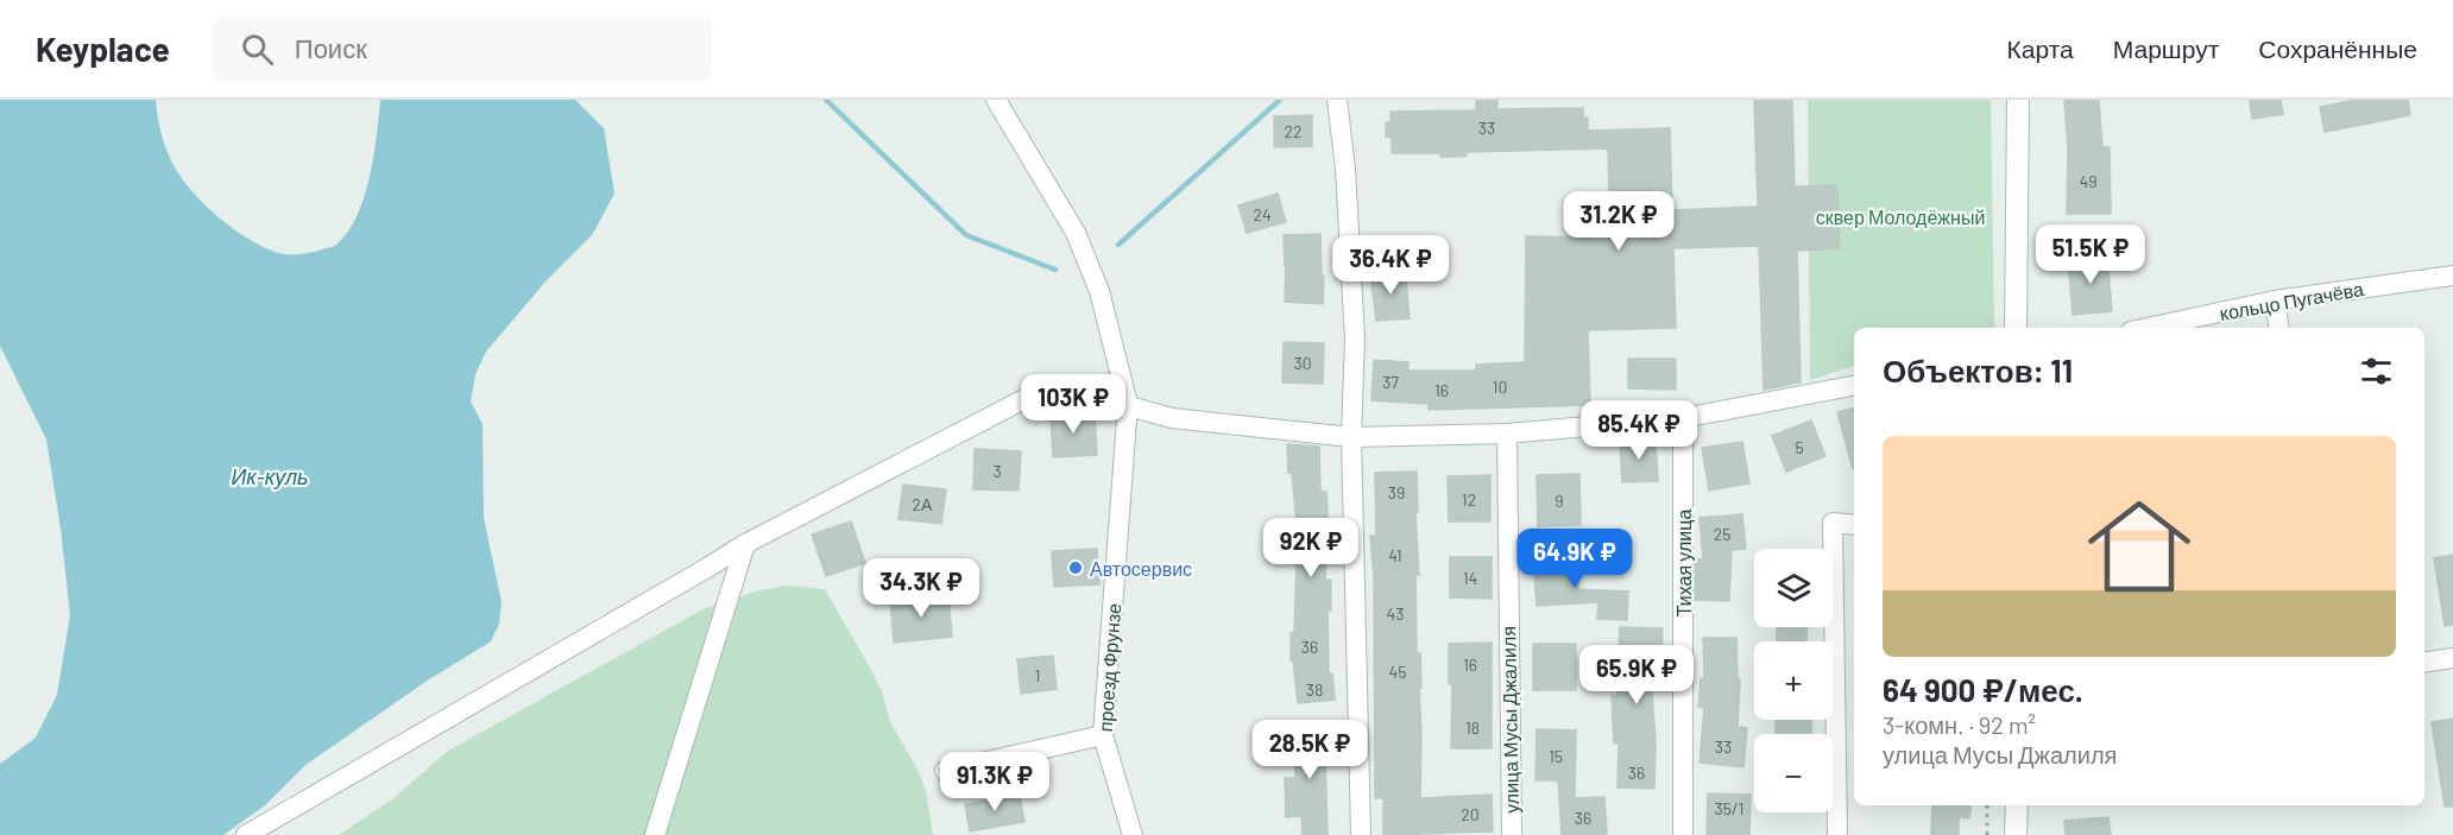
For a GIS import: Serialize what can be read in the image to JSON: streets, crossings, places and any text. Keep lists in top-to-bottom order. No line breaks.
{"streets":{"street":["кольцо Пугачёва","Тихая улица","проезд Фрунзе","улица Мусы Джалиля"]},"water":["Ик-куль"],"parks":["сквер Молодёжный"],"places":["Автосервис"],"house_numbers":["33","22","49","24","30","37","10","16","5","3","39","12","9","2А","25","41","14","43","36","16","45","1","38","18","33","15","36","35/1","20","36"],"page":{"header":"Keyplace","search":"Поиск","nav":["Карта","Маршрут","Сохранённые"],"price":["31.2K ₽","51.5K ₽","36.4K ₽","103K ₽","85.4K ₽","92K ₽","64.9K ₽","34.3K ₽","65.9K ₽","28.5K ₽","91.3K ₽"],"heading":"Объектов: 11","list":[{"name":"64 900 ₽/мес.","note":"3-комн. · 92 m² · улица Мусы Джалиля"}],"map_buttons":["+","−"]}}
